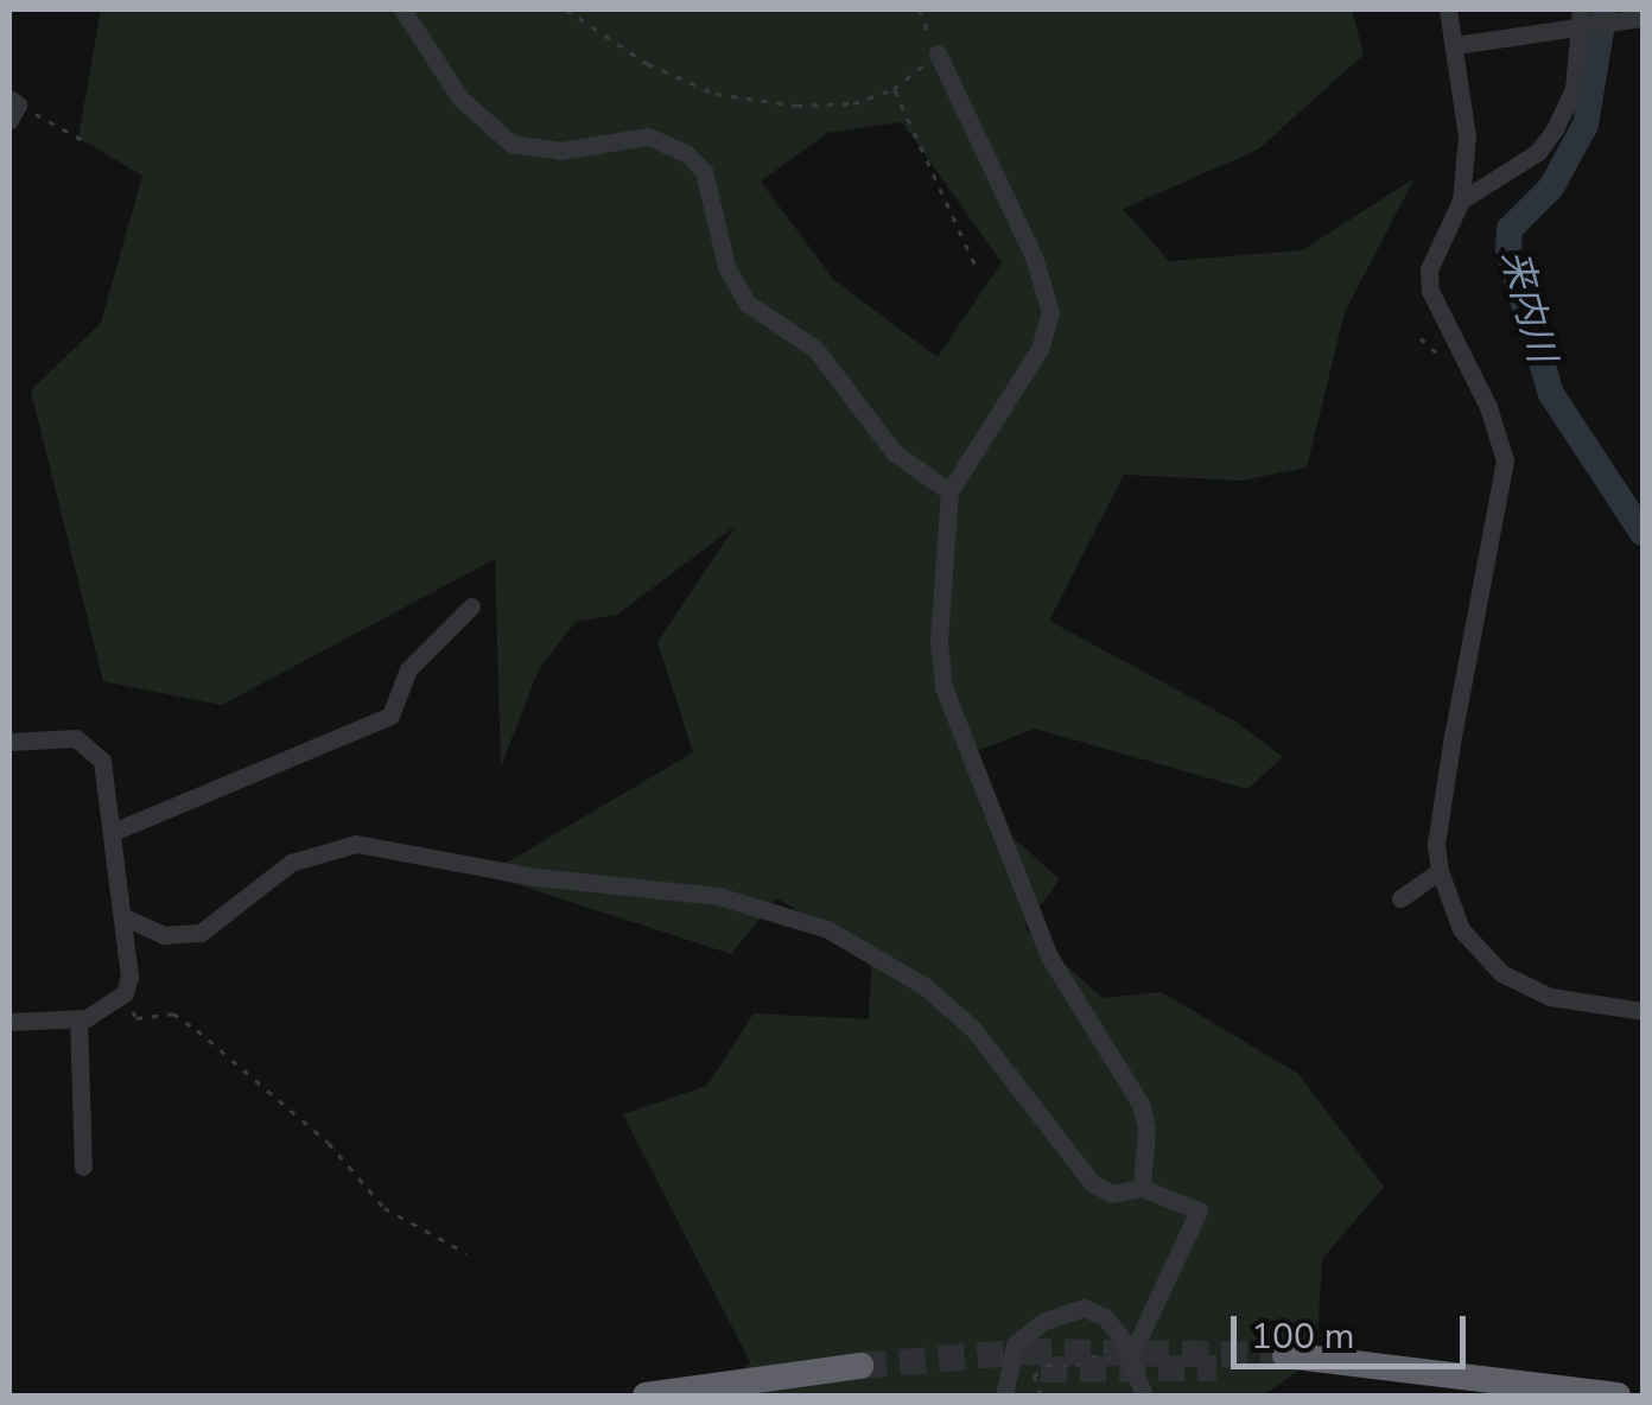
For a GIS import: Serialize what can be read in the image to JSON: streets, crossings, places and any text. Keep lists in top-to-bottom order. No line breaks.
{"water":["来内川"],"scale_bar":"100 m"}
